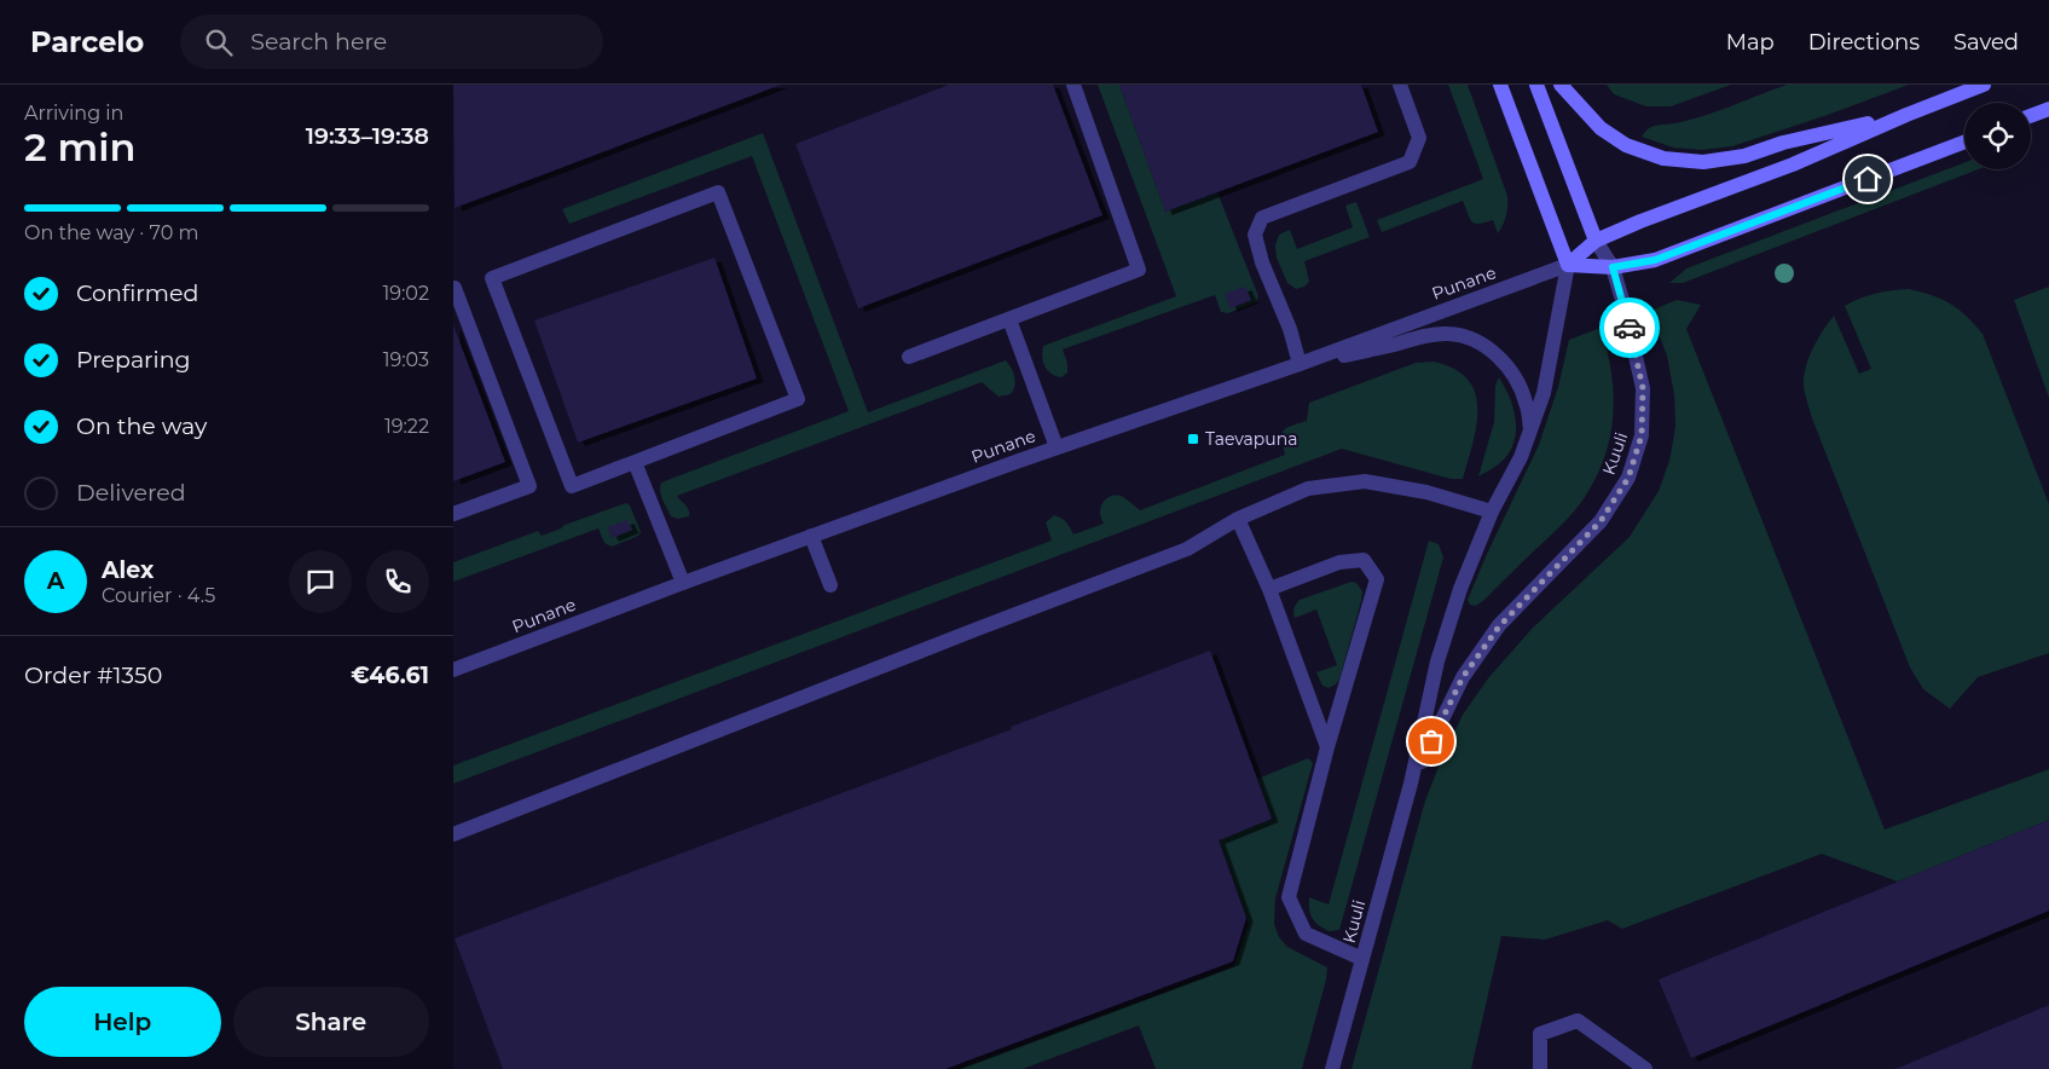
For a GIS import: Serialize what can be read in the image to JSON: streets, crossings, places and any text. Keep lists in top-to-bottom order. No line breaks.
{"streets":{"main road":["Punane","Kuuli"]},"crossings":[["Punane","Kuuli"]],"places":{"transit":["Taevapuna"]},"page":{"header":"Parcelo","search":"Search here","nav":["Map","Directions","Saved"],"heading":["2 min","Arriving in","19:33–19:38"],"panel":["Alex","Courier · 4.5","Order #1350","€46.61"],"bar":"On the way · 70 m","list":[["Confirmed","19:02"],["Preparing","19:03"],["On the way","19:22"],"Delivered"],"round":"A","buttons":["Help","Share"]}}
